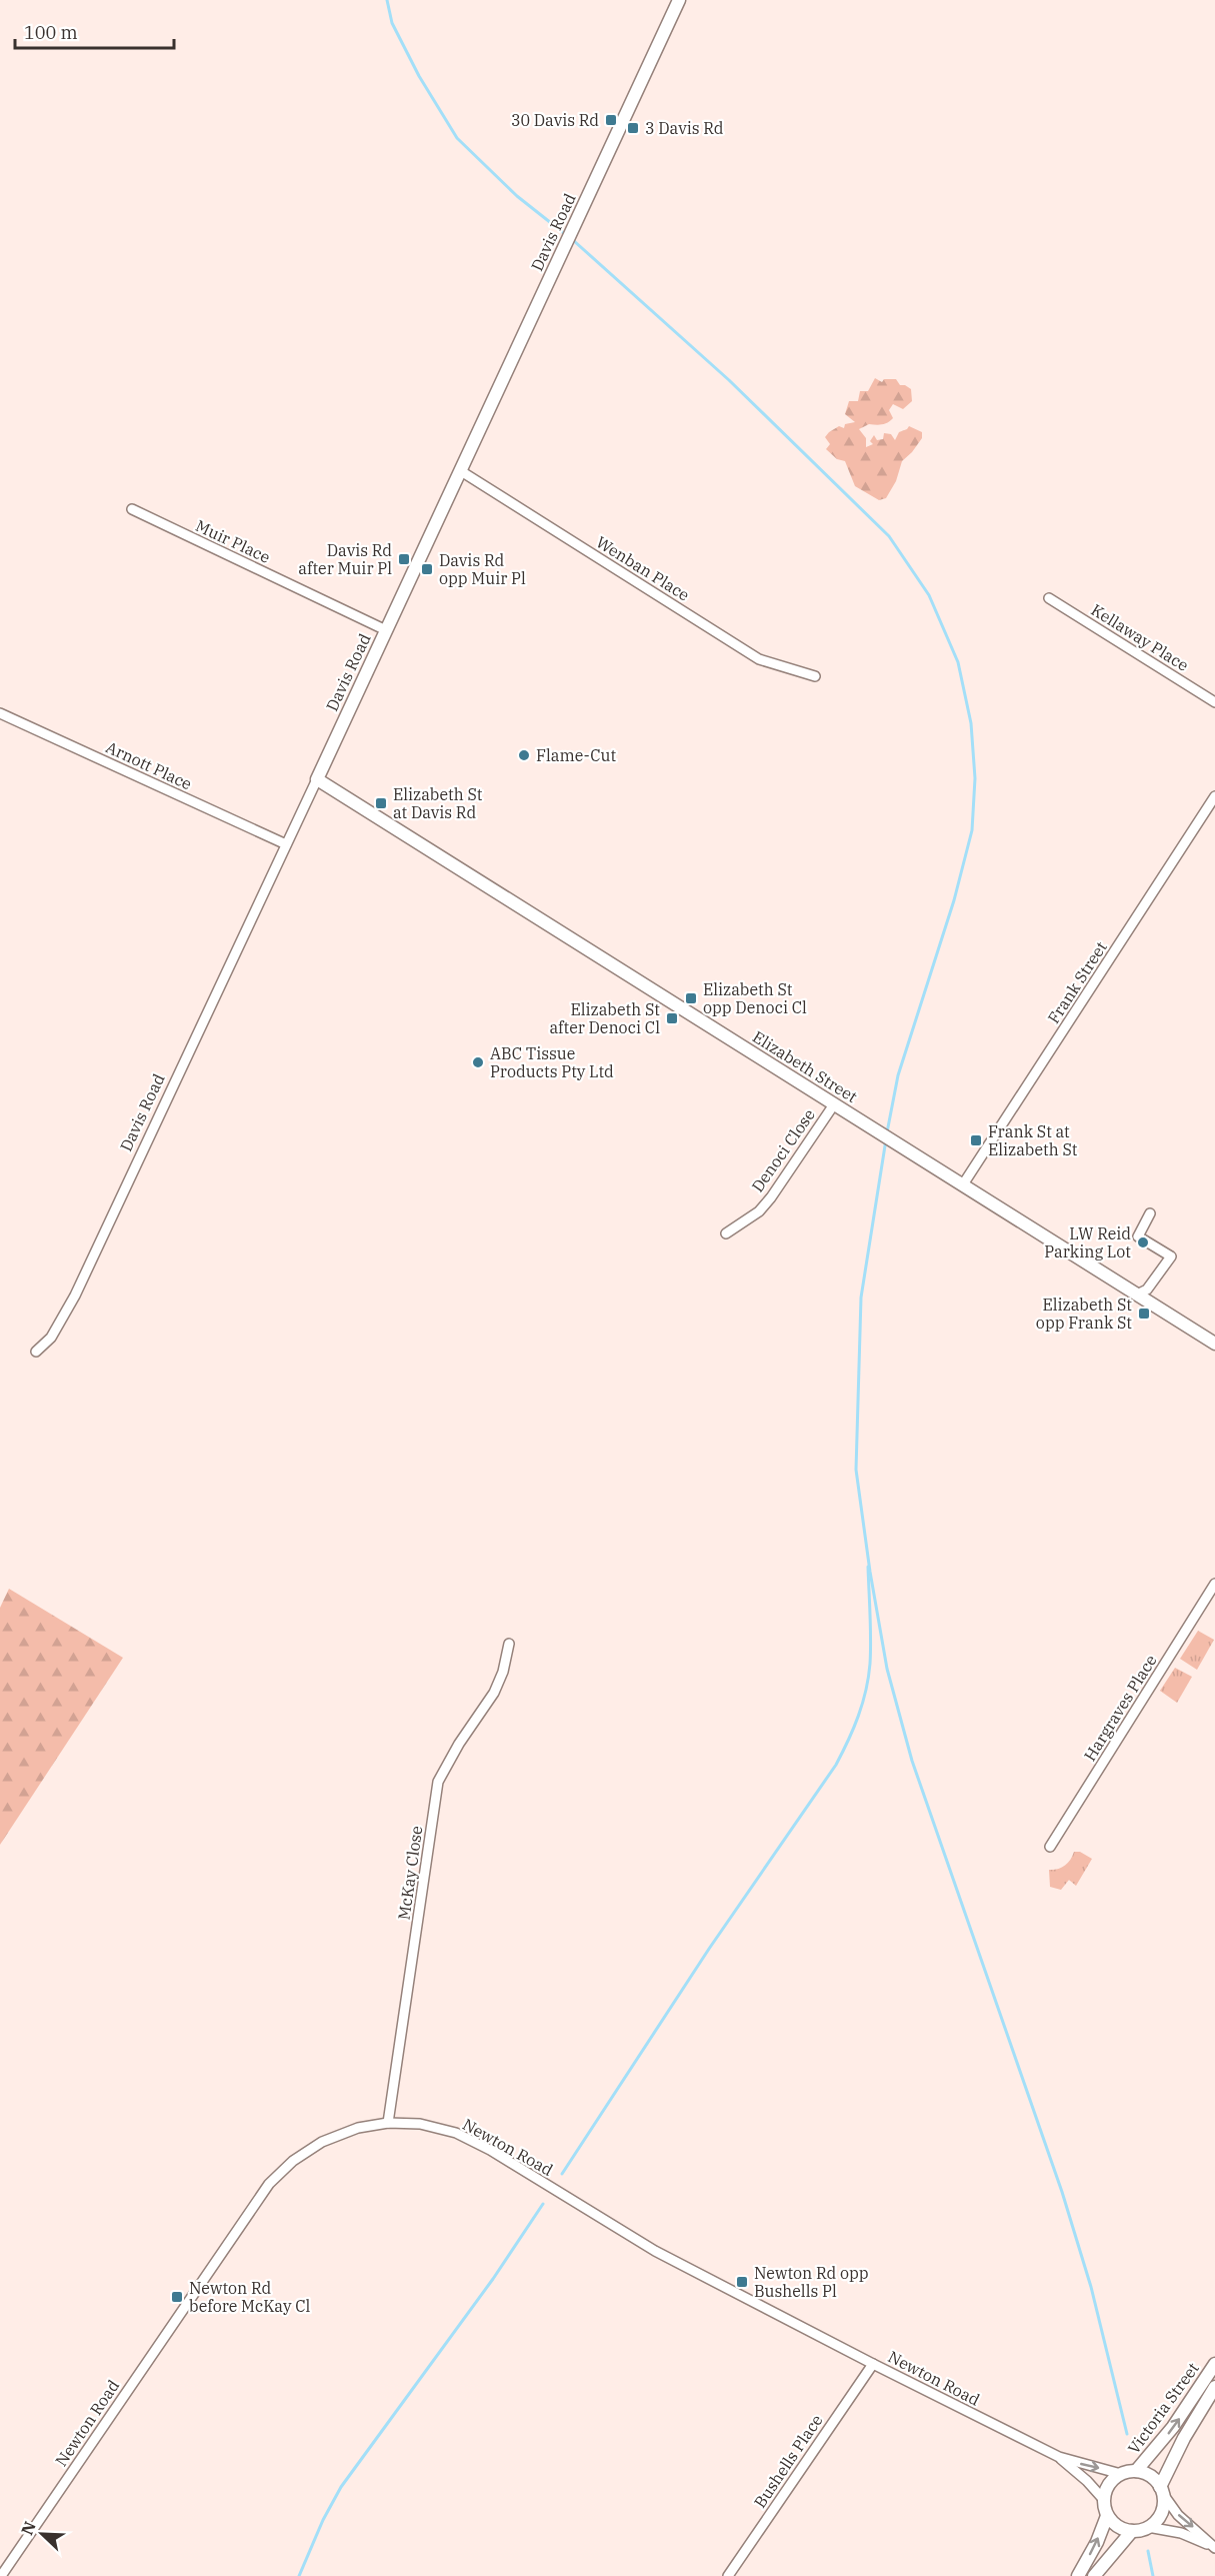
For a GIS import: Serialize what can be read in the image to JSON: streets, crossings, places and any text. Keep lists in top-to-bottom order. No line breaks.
{"streets":{"street":["Davis Road","Muir Place","Wenban Place","Kellaway Place","Arnott Place","Frank Street","Elizabeth Street","Denoci Close","Hargraves Place","McKay Close","Newton Road","Victoria Street","Bushells Place"]},"crossings":[["Davis Road","Muir Place"],["Davis Road","Wenban Place"],["Davis Road","Arnott Place"],["Davis Road","Elizabeth Street"],["Frank Street","Elizabeth Street"],["Elizabeth Street","Denoci Close"],["McKay Close","Newton Road"],["Newton Road","Victoria Street"],["Newton Road","Bushells Place"]],"places":{"transit":["30 Davis Rd","3 Davis Rd","Davis Rd after Muir Pl","Davis Rd opp Muir Pl","Elizabeth St at Davis Rd","Elizabeth St opp Denoci Cl","Elizabeth St after Denoci Cl","Frank St at Elizabeth St","Elizabeth St opp Frank St","Newton Rd opp Bushells Pl","Newton Rd before McKay Cl"],"other":["Flame-Cut","ABC Tissue Products Pty Ltd","LW Reid Parking Lot"]},"scale_bar":"100 m","north":"top left"}
